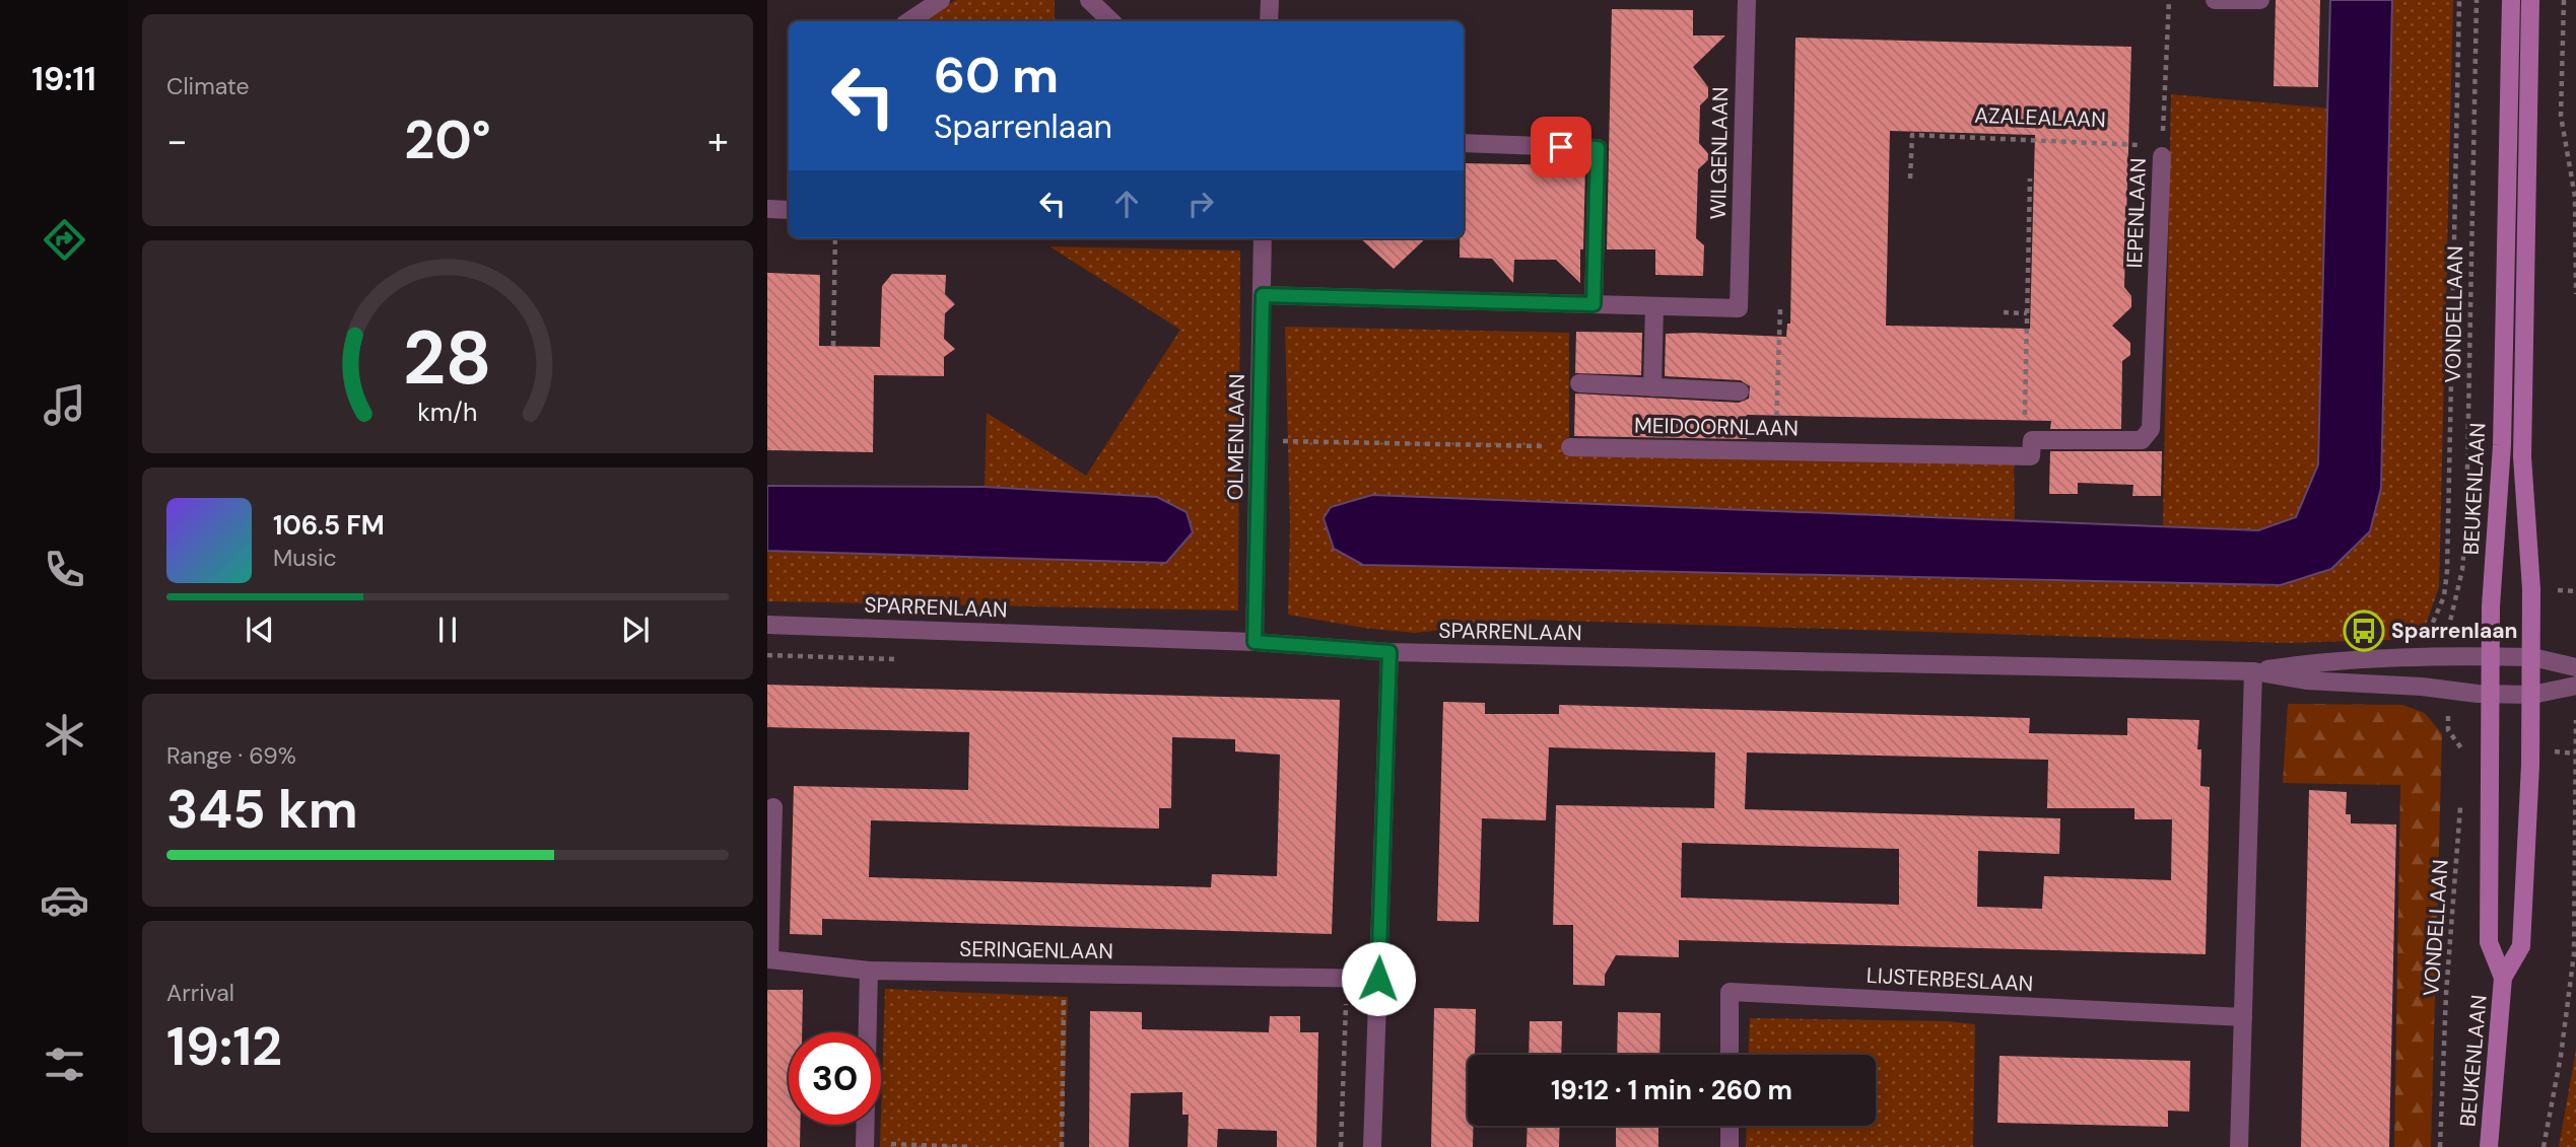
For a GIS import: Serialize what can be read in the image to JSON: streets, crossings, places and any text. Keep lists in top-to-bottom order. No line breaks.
{"streets":{"street":["WILGENLAAN","IEPENLAAN","MEIDOORNLAAN","OLMENLAAN","BEUKENLAAN","SPARRENLAAN","SERINGENLAAN","LIJSTERBESLAAN"],"path":["AZALEALAAN","VONDELLAAN"]},"crossings":[["AZALEALAAN","IEPENLAAN"],["IEPENLAAN","MEIDOORNLAAN"],["OLMENLAAN","SPARRENLAAN"],["BEUKENLAAN","SPARRENLAAN"]],"places":{"bus stop":["Sparrenlaan"]},"page":{"tabs":"19:11","tile":["Climate",["Range · 69%","345 km"],["Arrival","19:12"]],"turn":["60 m","Sparrenlaan"],"heat":["−","20°","+"],"song":["106.5 FM","Music"],"limit":"30","trip":"19:12 · 1 min · 260 m","gauge":["28","km/h"]}}
